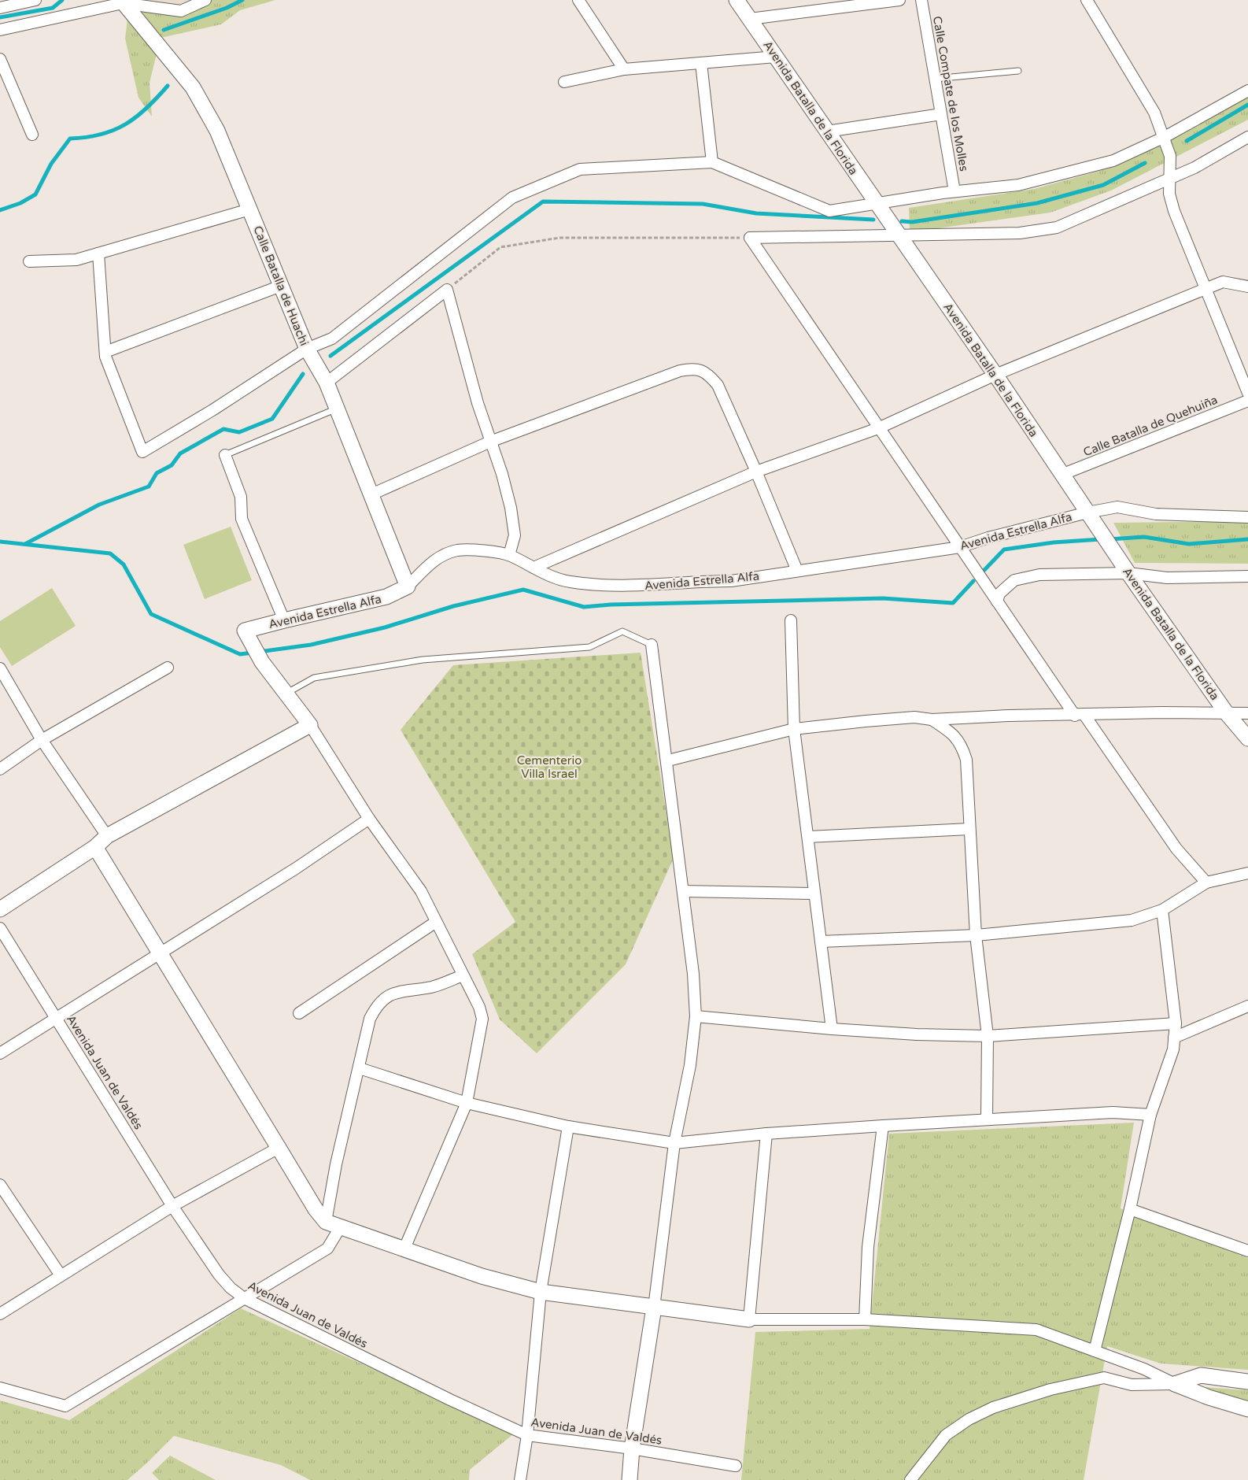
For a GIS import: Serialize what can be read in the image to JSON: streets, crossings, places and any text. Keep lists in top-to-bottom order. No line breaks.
{"streets":{"street":["Calle Compate de los Molles","Avenida Batalla de la Florida","Calle Batalla de Huachi","Calle Batalla de Quehuiña","Avenida Estrella Alfa","Avenida Juan de Valdés"]},"crossings":[["Avenida Batalla de la Florida","Calle Batalla de Quehuiña"],["Avenida Batalla de la Florida","Avenida Estrella Alfa"],["Calle Batalla de Huachi","Avenida Estrella Alfa"]],"parks":["Cementerio Villa Israel"]}
